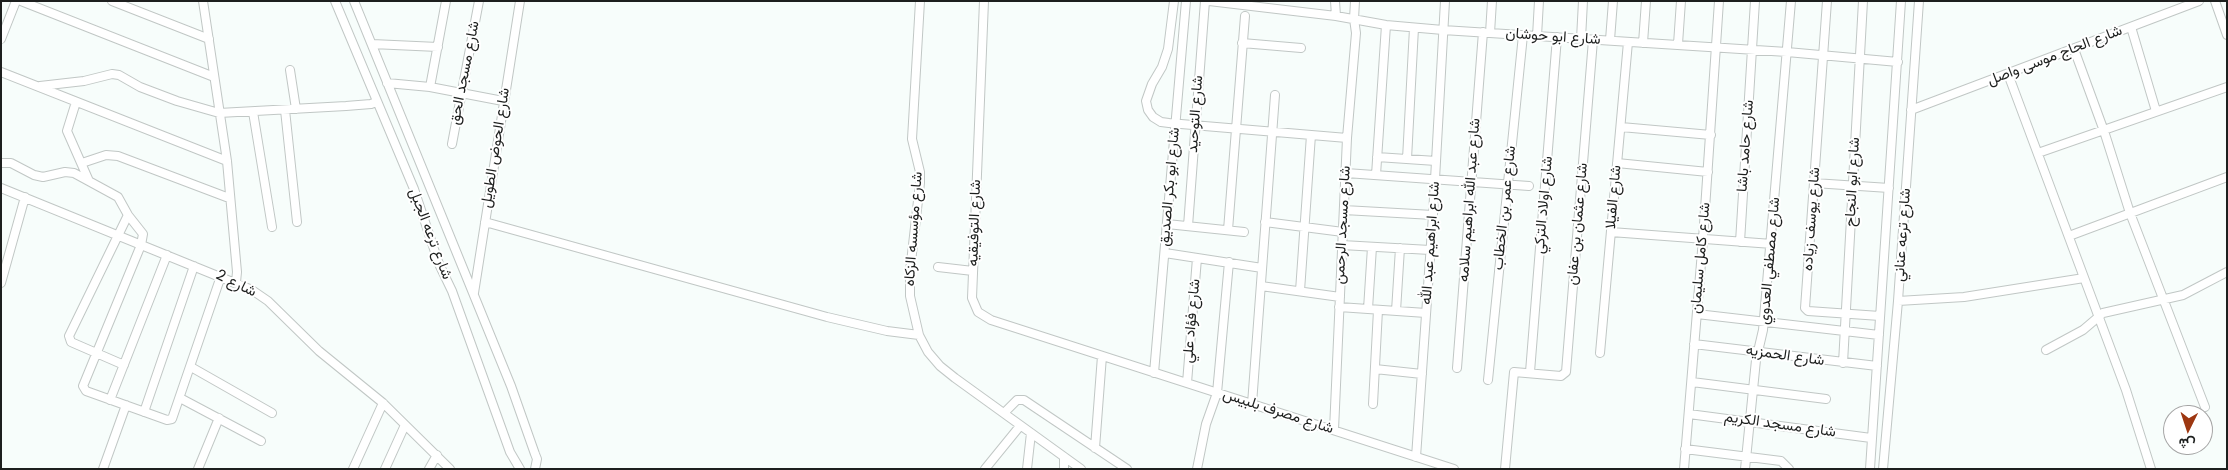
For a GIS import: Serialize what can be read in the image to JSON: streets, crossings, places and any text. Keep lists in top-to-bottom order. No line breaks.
{"streets":{"street":["شارع ابو حوشان","شارع الحاج موسى واصل","شارع مسجد الحق","شارع التوحيد","شارع حامد باشا","شارع الحوض الطويل","شارع ابو النجاح","شارع ابو بكر الصديق","شارع الفيلا","شارع عبد الله ابراهيم سلامه","شارع اولاد التركي","شارع عمر بن الخطاب","شارع يوسف زياده","شارع التوفيقيه","شارع عثمان بن عفان","شارع مسجد الرحمن","شارع مؤسسه الزكاه","شارع ترعه الجبل","شارع ترعه عناني","شارع ابراهيم عبد الله","شارع كامل سليمان","شارع مصطفي العدوي","شارع 2","شارع فؤاد علي","شارع الحمزيه","شارع مصرف بلبيس","شارع مسجد الكريم"]},"crossings":[["شارع ابو حوشان","شارع حامد باشا"],["شارع ابو حوشان","شارع ابو النجاح"],["شارع ابو حوشان","شارع الفيلا"],["شارع ابو حوشان","شارع عبد الله ابراهيم سلامه"],["شارع ابو حوشان","شارع اولاد التركي"],["شارع ابو حوشان","شارع عمر بن الخطاب"],["شارع ابو حوشان","شارع يوسف زياده"],["شارع ابو حوشان","شارع عثمان بن عفان"],["شارع ابو حوشان","شارع مسجد الرحمن"],["شارع ابو حوشان","شارع ترعه عناني"],["شارع ابو حوشان","شارع ابراهيم عبد الله"],["شارع ابو حوشان","شارع كامل سليمان"],["شارع ابو حوشان","شارع مصطفي العدوي"],["شارع الحاج موسى واصل","شارع ترعه عناني"],["شارع الحوض الطويل","شارع ترعه الجبل"],["شارع ابو النجاح","شارع يوسف زياده"],["شارع ابو النجاح","شارع الحمزيه"],["شارع ابو بكر الصديق","شارع مصرف بلبيس"],["شارع اولاد التركي","شارع عثمان بن عفان"],["شارع يوسف زياده","شارع ترعه عناني"],["شارع التوفيقيه","شارع مصرف بلبيس"],["شارع مسجد الرحمن","شارع مصرف بلبيس"],["شارع ترعه عناني","شارع الحمزيه"],["شارع ترعه عناني","شارع مسجد الكريم"],["شارع ابراهيم عبد الله","شارع مصرف بلبيس"],["شارع كامل سليمان","شارع الحمزيه"],["شارع كامل سليمان","شارع مسجد الكريم"],["شارع مصطفي العدوي","شارع الحمزيه"],["شارع مصطفي العدوي","شارع مسجد الكريم"],["شارع فؤاد علي","شارع مصرف بلبيس"]],"north":"bottom"}
